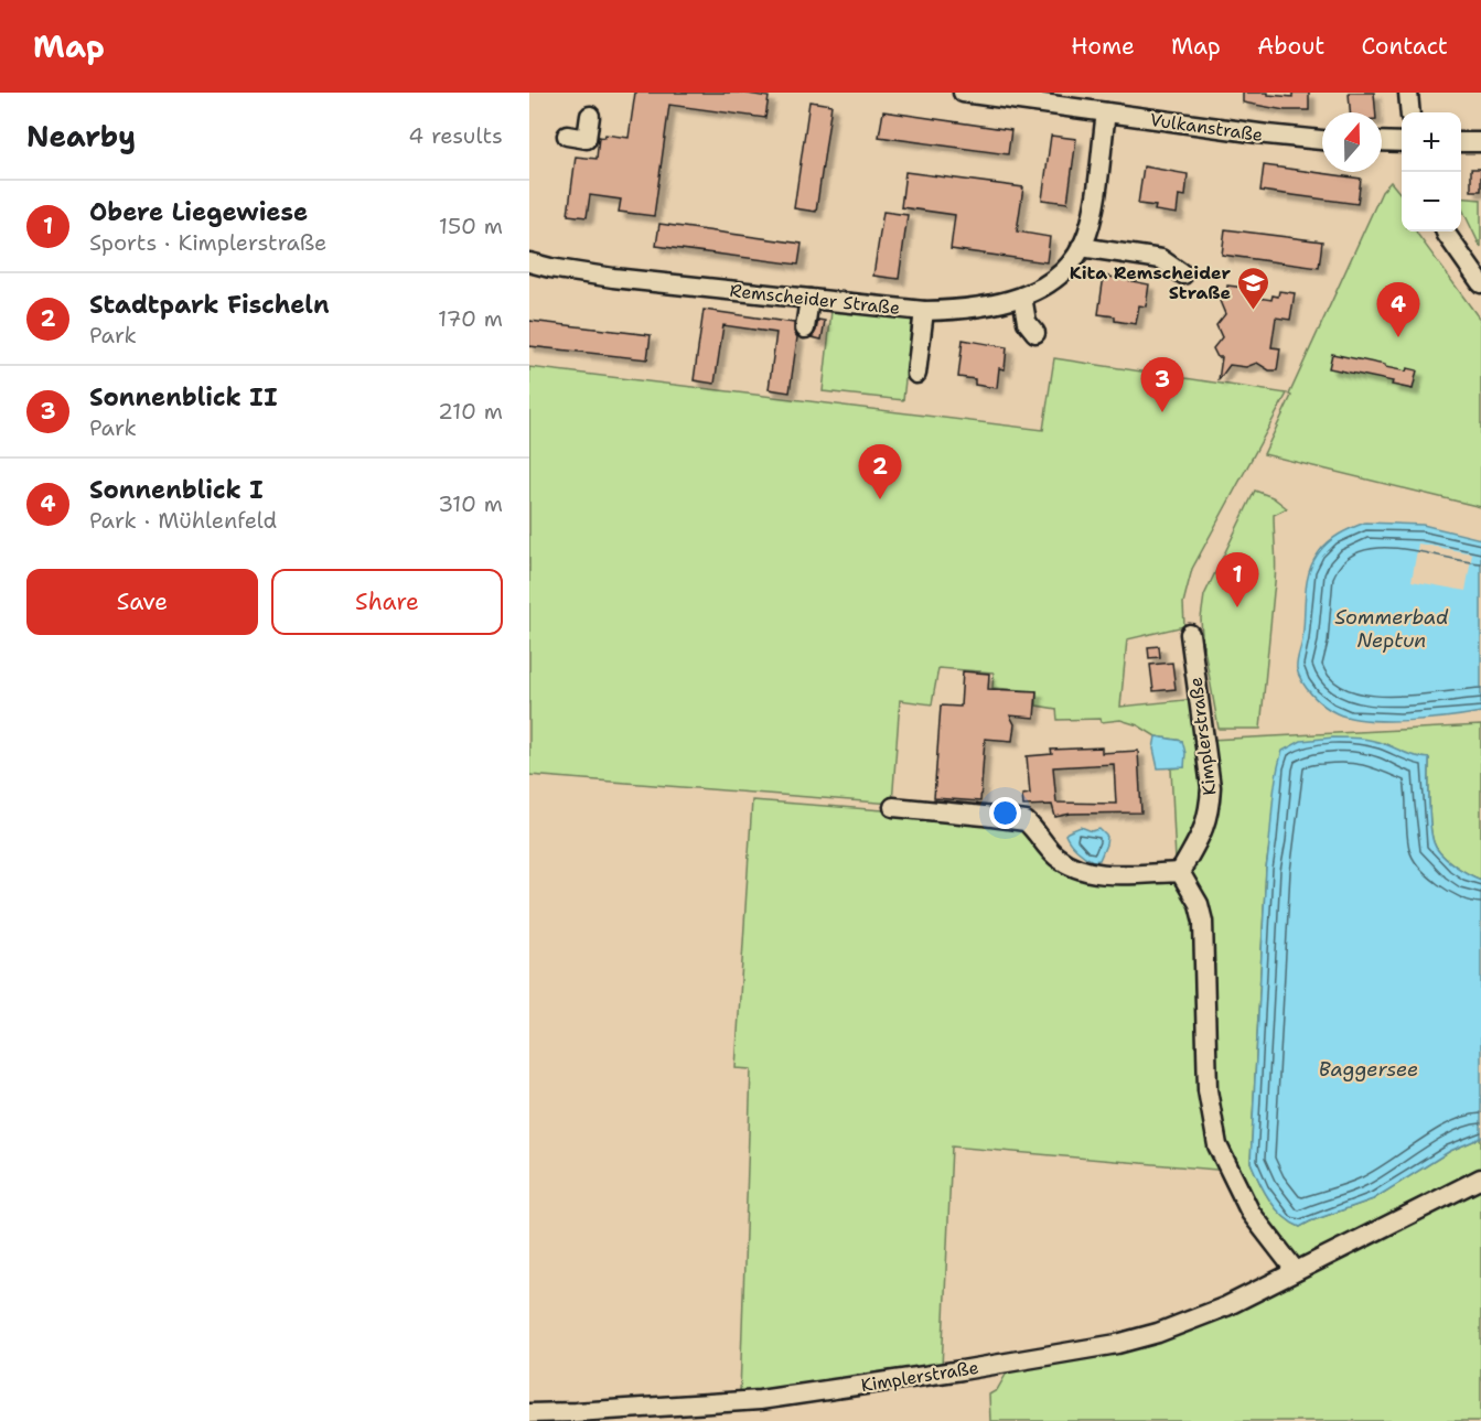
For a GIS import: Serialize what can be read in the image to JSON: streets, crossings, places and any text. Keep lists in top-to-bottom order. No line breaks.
{"streets":{"street":["Vulkanstraße","Remscheider Straße","Kimplerstraße"]},"crossings":[["Vulkanstraße","Remscheider Straße"]],"water":["Sommerbad Neptun","Baggersee"],"places":{"school or university":["Kita Remscheider Straße"]},"north":"top","page":{"header":"Map","nav":["Home","Map","About","Contact"],"heading":["Nearby","4 results"],"map_buttons":["+","−"],"list":[{"mark":"1","name":"Obere Liegewiese","note":"Sports · Kimplerstraße","value":"150 m"},{"mark":"2","name":"Stadtpark Fischeln","note":"Park","value":"170 m"},{"mark":"3","name":"Sonnenblick II","note":"Park","value":"210 m"},{"mark":"4","name":"Sonnenblick I","note":"Park · Mühlenfeld","value":"310 m"}],"pins":["4","3","2","1"],"buttons":["Save","Share"]}}
